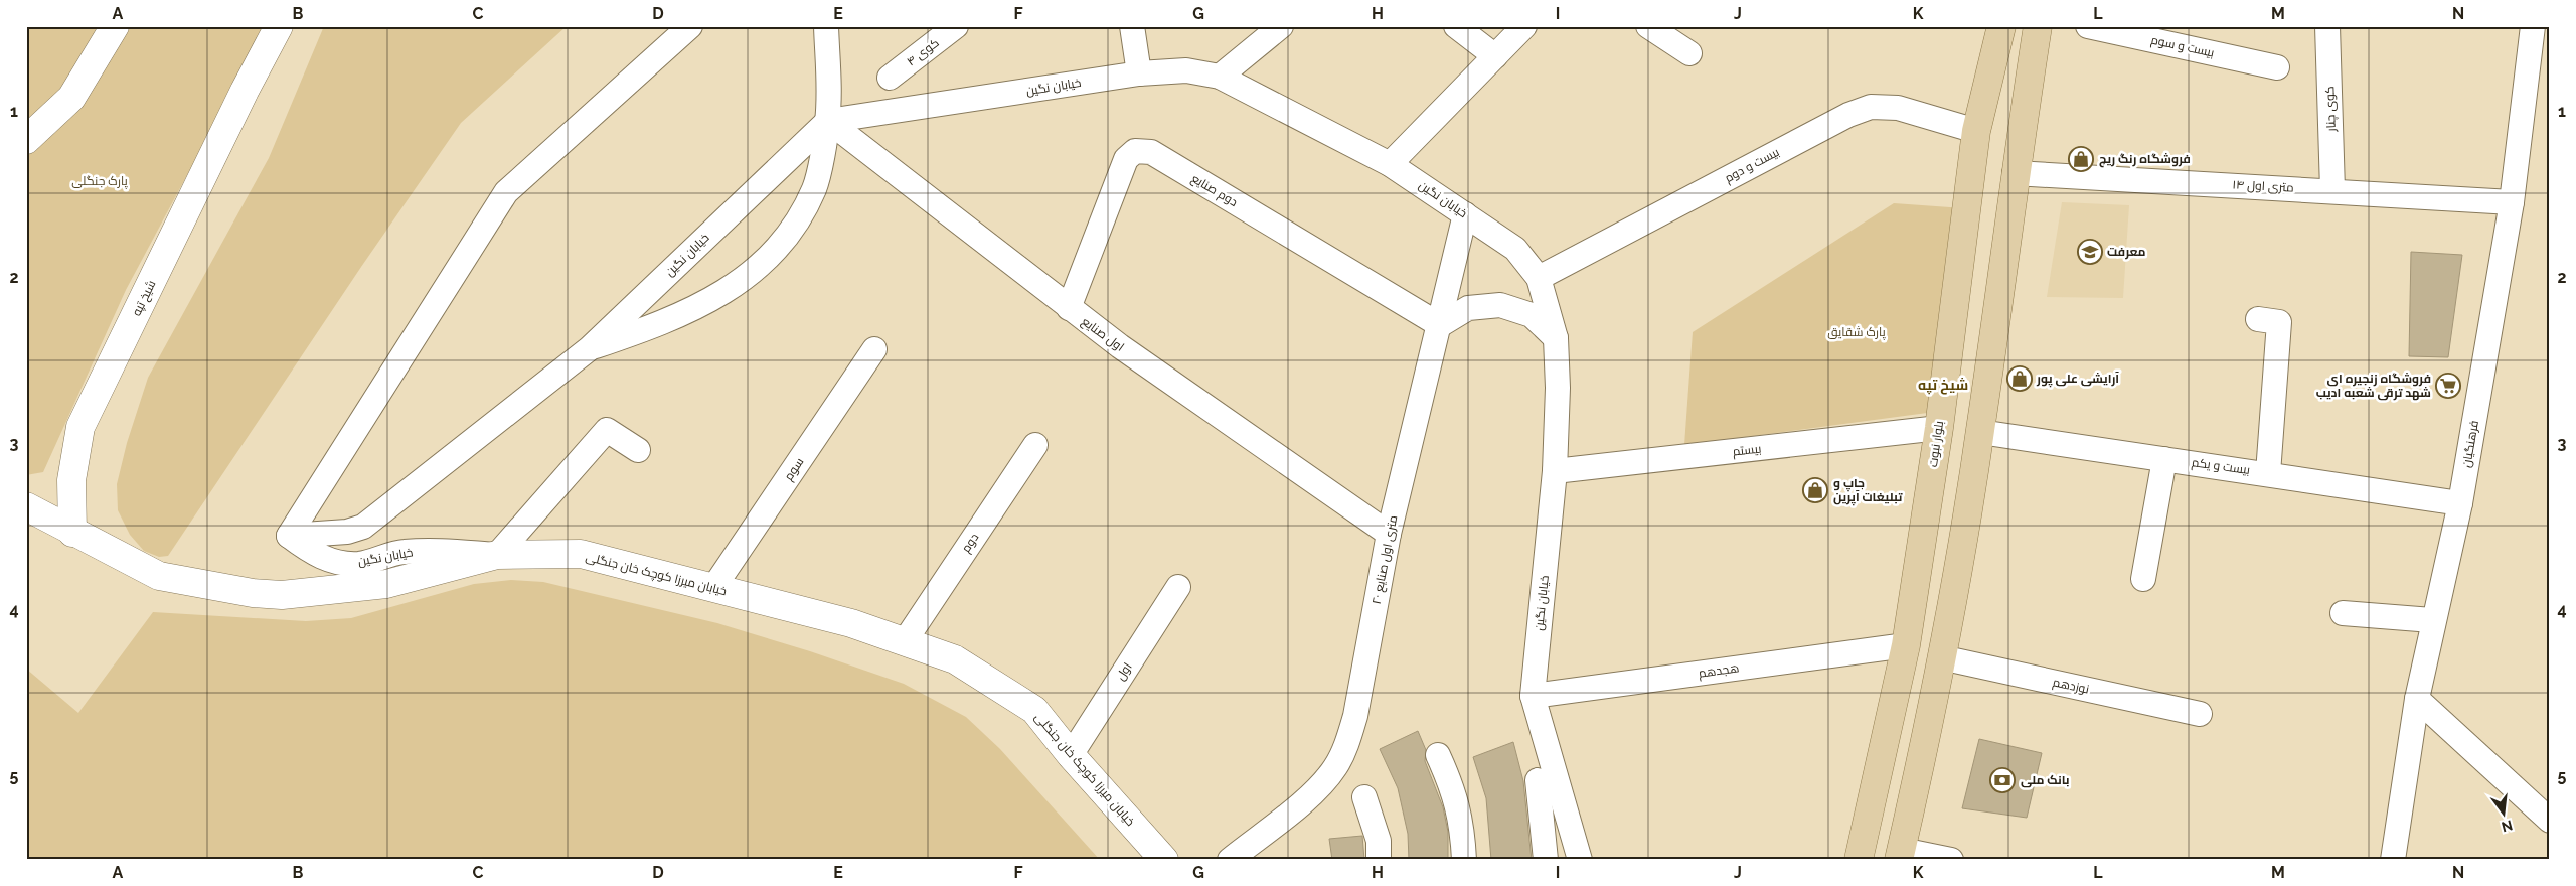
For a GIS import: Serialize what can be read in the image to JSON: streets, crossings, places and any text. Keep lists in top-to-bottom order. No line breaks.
{"streets":{"main road":["بلوار نبوت"],"street":["بیست و سوم","کوی ۴","خیابان نگین","کوی چنار","بیست و دوم","۱۴ متری اول","دوم صنایع","شیخ تپه","اول صنایع","فرهنگیان","بیستم","بیست و یکم","سوم","دوم","۲۰ متری اول صنایع","خیابان میرزا کوچک خان جنگلی","هجدهم","اول","نوزدهم"]},"crossings":[["خیابان نگین","بیست و دوم"],["خیابان نگین","اول صنایع"],["خیابان نگین","بیستم"],["خیابان نگین","۲۰ متری اول صنایع"],["خیابان نگین","خیابان میرزا کوچک خان جنگلی"],["خیابان نگین","هجدهم"],["کوی چنار","۱۴ متری اول"],["بیست و دوم","بلوار نبوت"],["۱۴ متری اول","فرهنگیان"],["دوم صنایع","اول صنایع"],["دوم صنایع","۲۰ متری اول صنایع"],["شیخ تپه","خیابان میرزا کوچک خان جنگلی"],["اول صنایع","۲۰ متری اول صنایع"],["بلوار نبوت","بیستم"],["بلوار نبوت","هجدهم"],["فرهنگیان","بیست و یکم"],["سوم","خیابان میرزا کوچک خان جنگلی"],["دوم","خیابان میرزا کوچک خان جنگلی"],["خیابان میرزا کوچک خان جنگلی","اول"]],"districts":["شیخ تپه"],"parks":["پارک جنگلی","پارک شقایق"],"places":{"shop":["فروشگاه رنگ ریچ","آرایشی علی پور","چاپ و تبلیغات آپرین"],"school or university":["معرفت"],"supermarket":["فروشگاه زنجیره ای شهد ترقی شعبه ادیب"],"bank":["بانک ملی"]},"north":"bottom","grid":{"columns":["A","B","C","D","E","F","G","H","I","J","K","L","M","N"],"rows":["1","2","3","4","5"]}}
